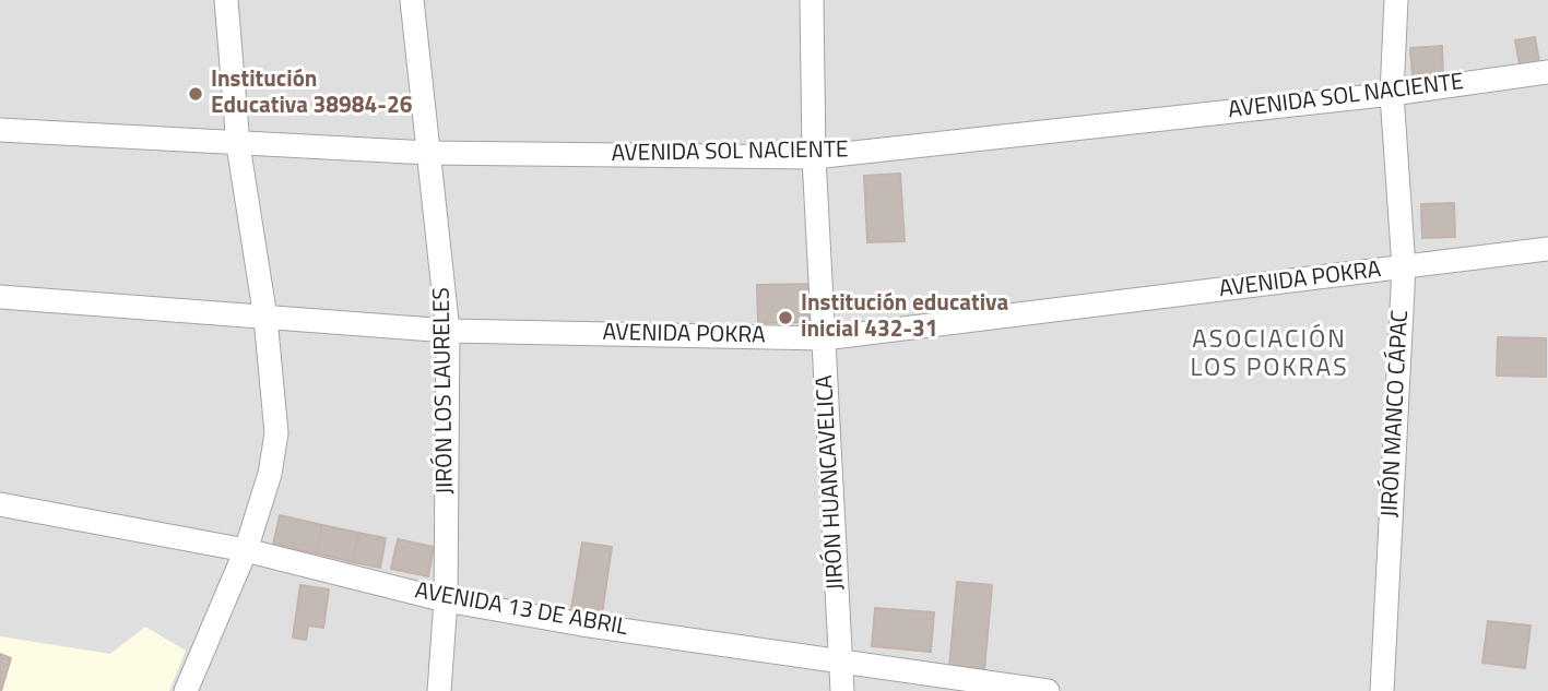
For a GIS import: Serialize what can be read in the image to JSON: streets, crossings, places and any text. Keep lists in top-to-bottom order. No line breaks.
{"streets":{"street":["AVENIDA SOL NACIENTE","AVENIDA POKRA","JIRÓN LOS LAURELES","JIRÓN MANCO CÁPAC","JIRÓN HUANCAVELICA","AVENIDA 13 DE ABRIL"]},"crossings":[["AVENIDA SOL NACIENTE","JIRÓN LOS LAURELES"],["AVENIDA SOL NACIENTE","JIRÓN MANCO CÁPAC"],["AVENIDA SOL NACIENTE","JIRÓN HUANCAVELICA"],["AVENIDA POKRA","JIRÓN LOS LAURELES"],["AVENIDA POKRA","JIRÓN MANCO CÁPAC"],["AVENIDA POKRA","JIRÓN HUANCAVELICA"],["JIRÓN LOS LAURELES","AVENIDA 13 DE ABRIL"],["JIRÓN HUANCAVELICA","AVENIDA 13 DE ABRIL"]],"districts":["ASOCIACIÓN LOS POKRAS"],"places":["Institución Educativa 38984-26","Institución educativa inicial 432-31"]}
